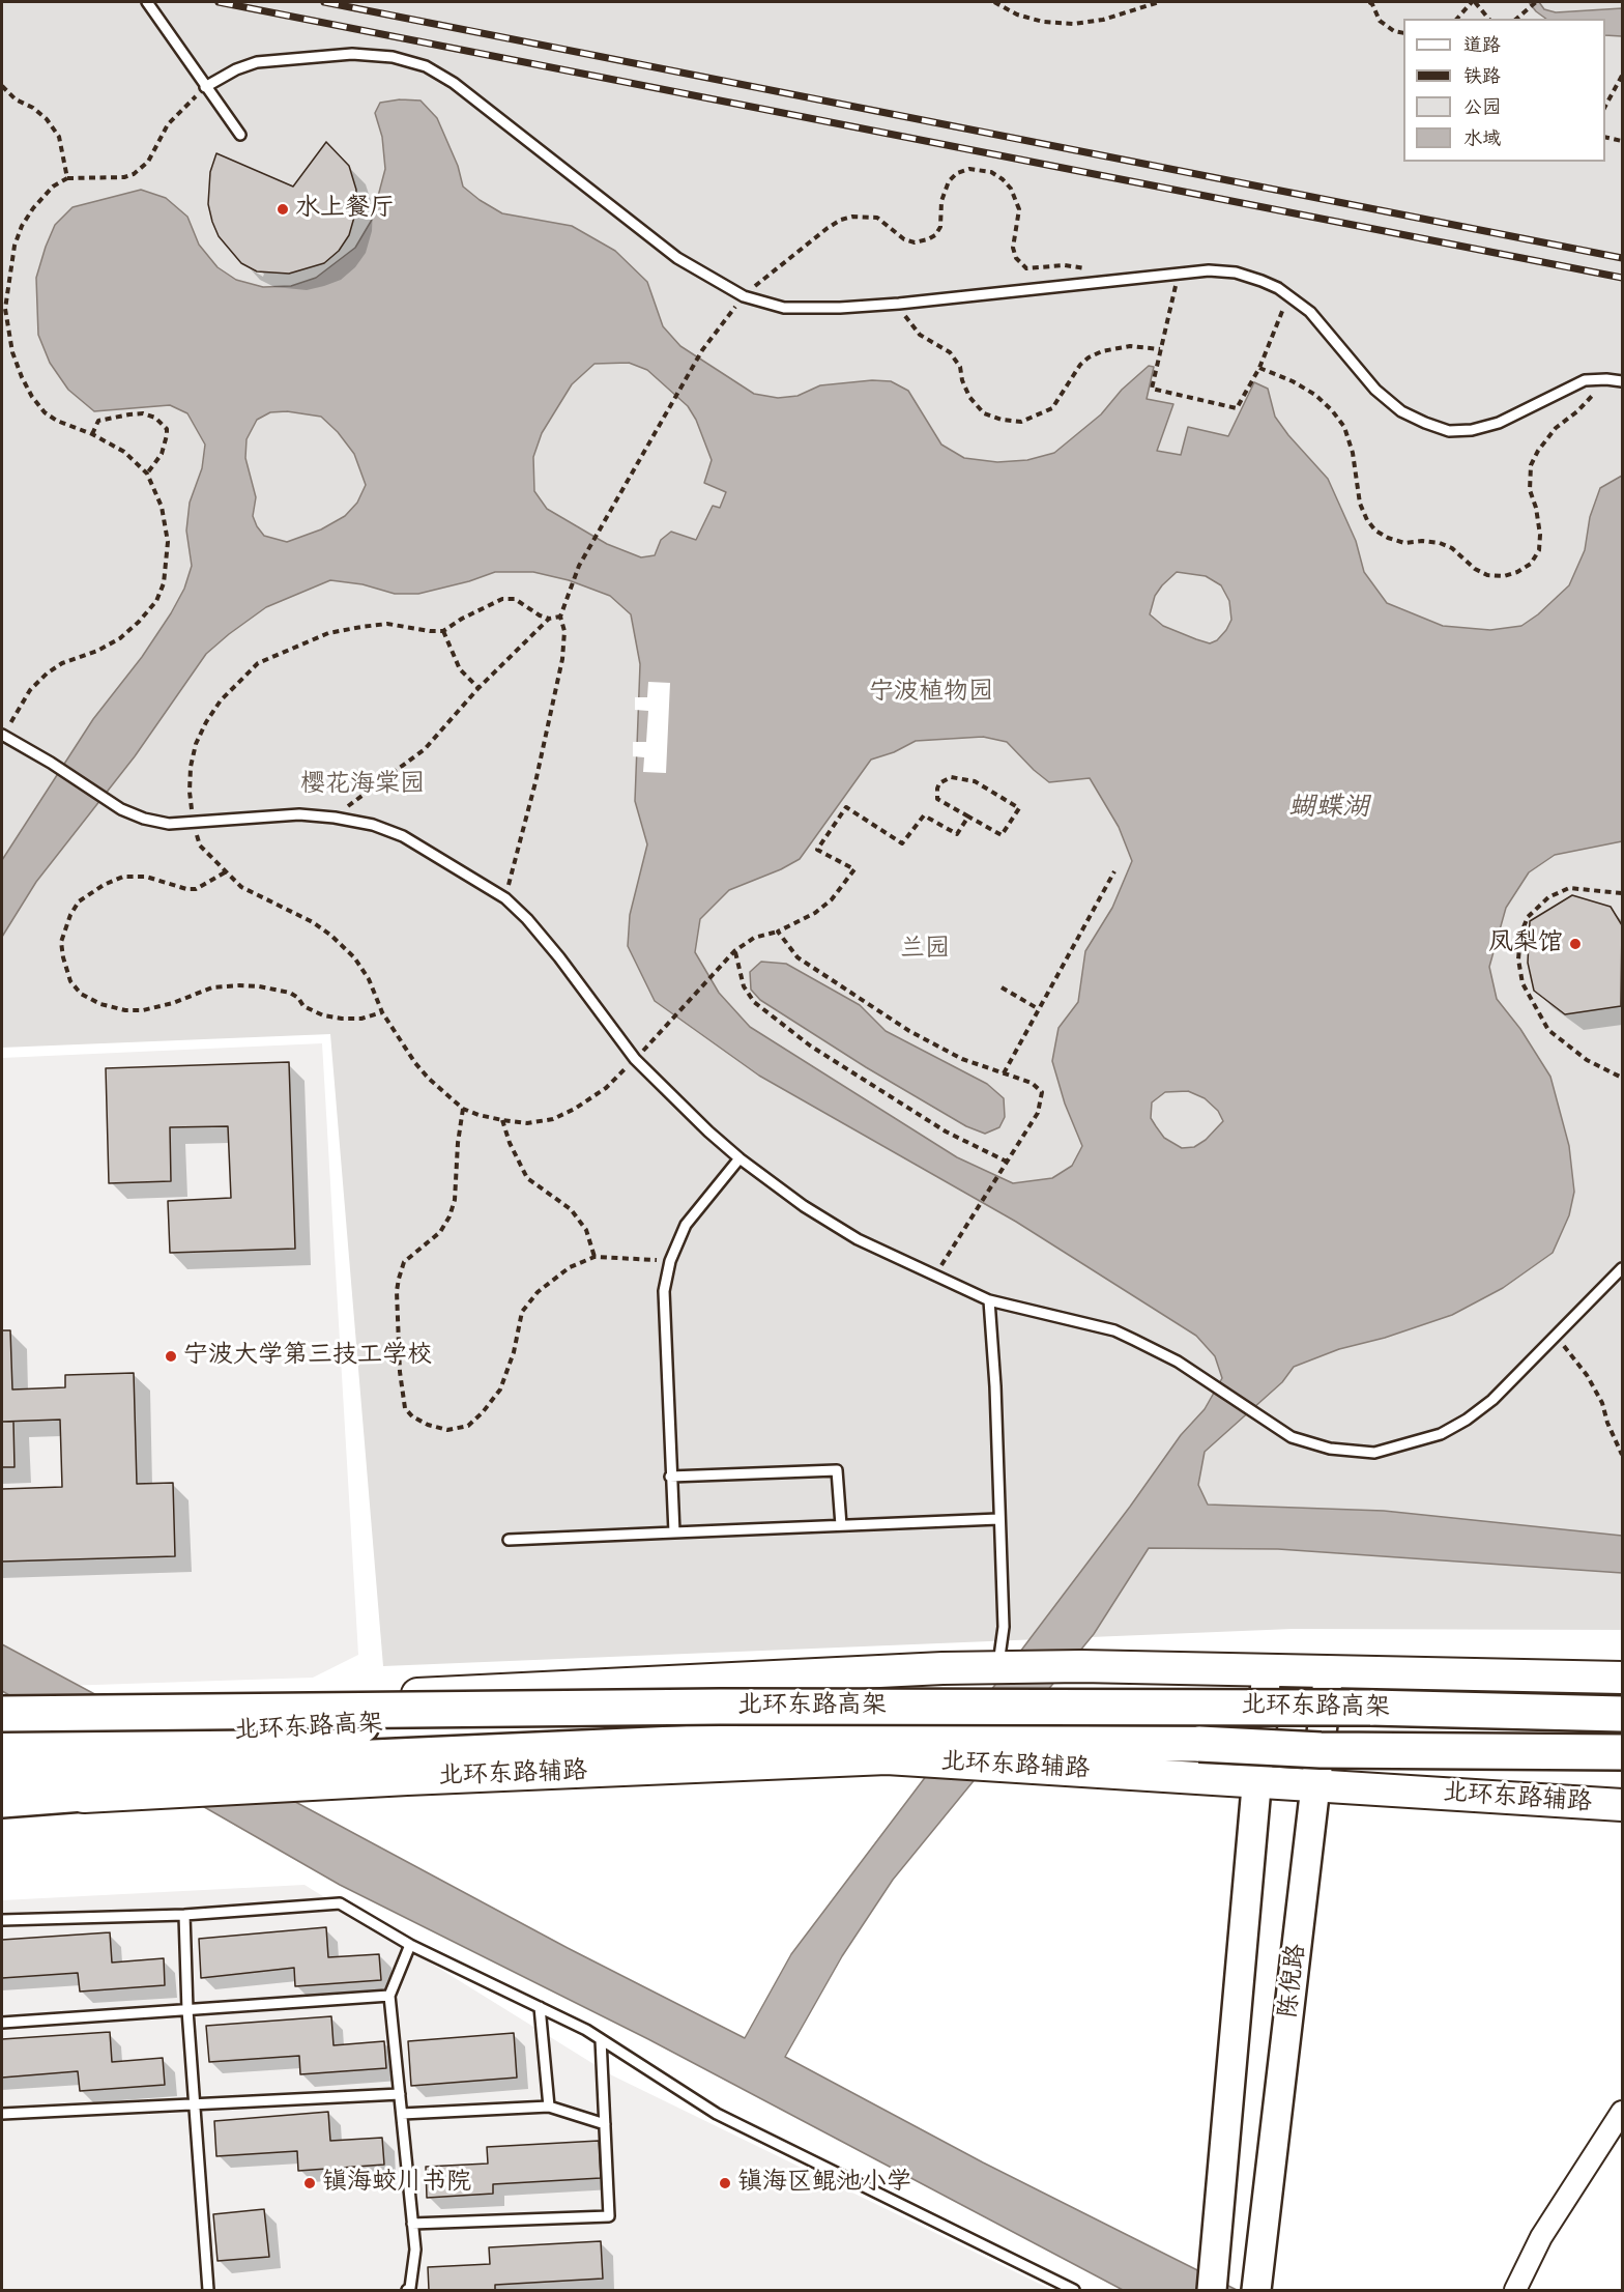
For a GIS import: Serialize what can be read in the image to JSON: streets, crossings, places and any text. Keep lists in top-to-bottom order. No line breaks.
{"streets":{"highway":["北环东路高架"],"main road":["北环东路辅路"],"street":["陈倪路"]},"crossings":[["北环东路辅路","陈倪路"]],"water":["蝴蝶湖"],"parks":["宁波植物园","樱花海棠园","兰园"],"places":["水上餐厅","凤梨馆","宁波大学第三技工学校","镇海蛟川书院","镇海区鲲池小学"],"legend":["道路","铁路","公园","水域"]}
